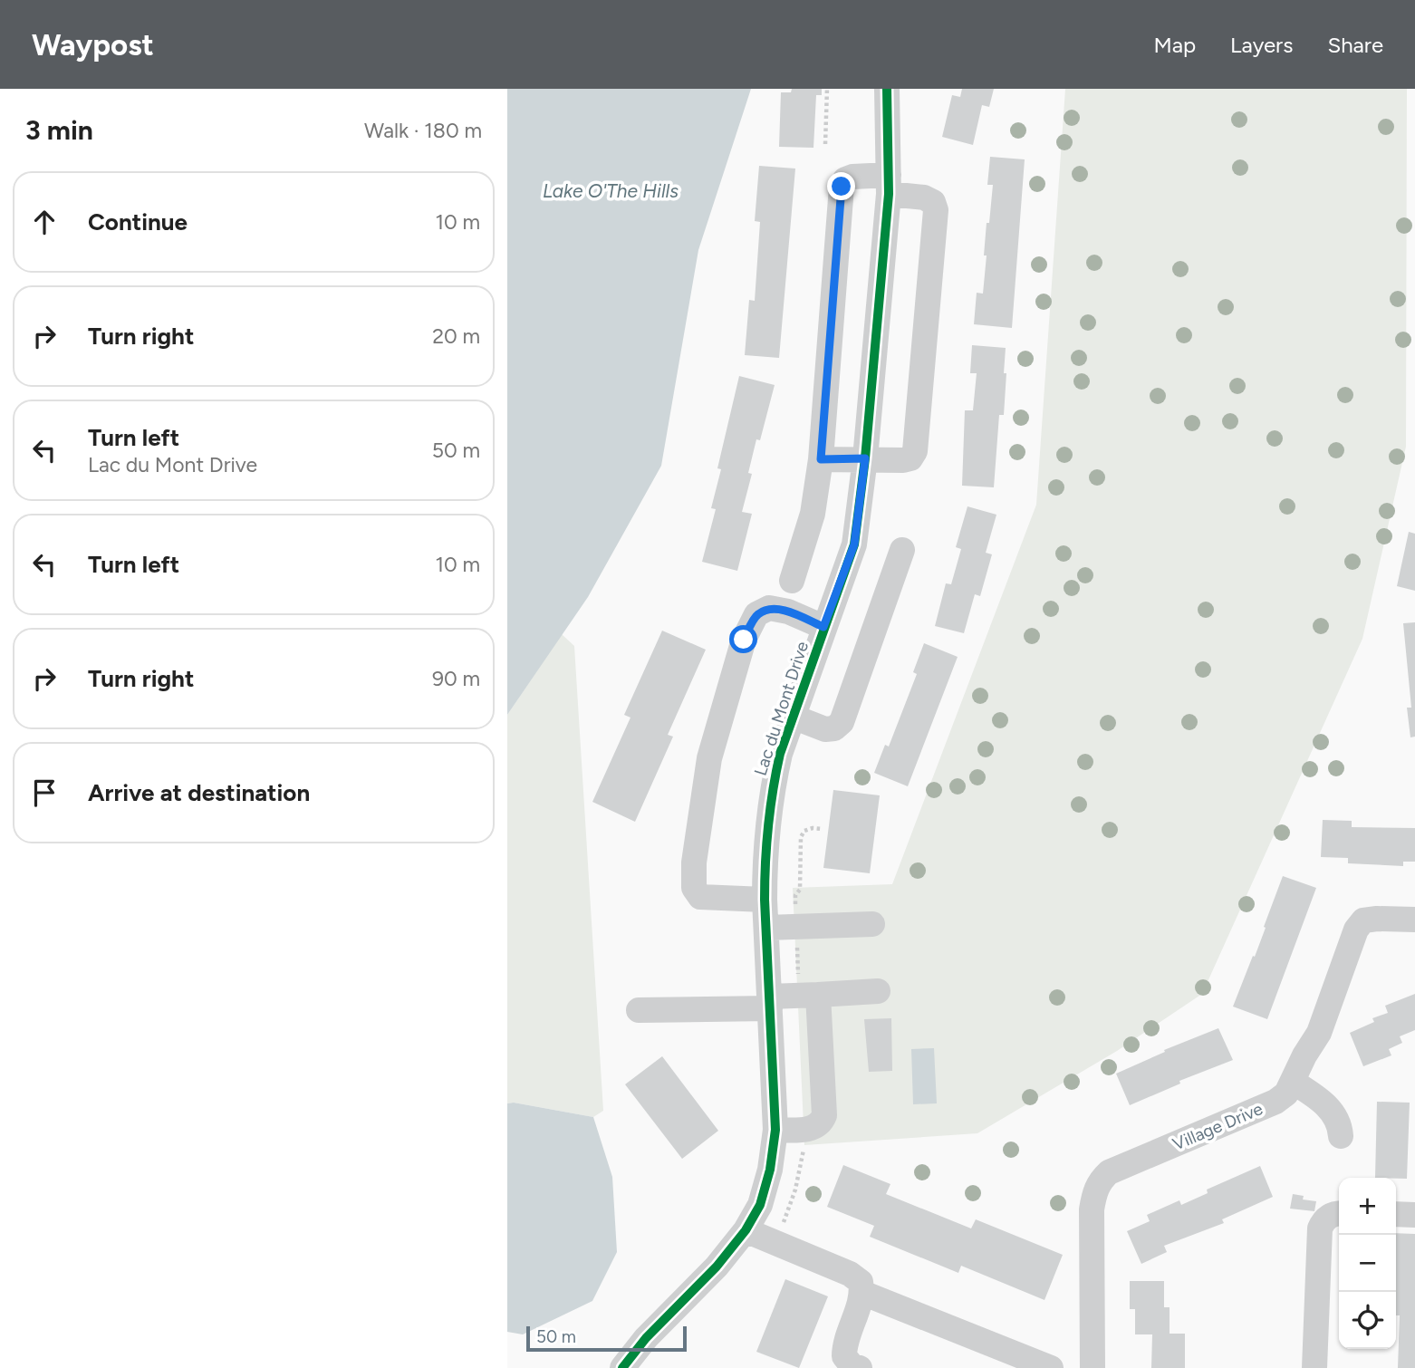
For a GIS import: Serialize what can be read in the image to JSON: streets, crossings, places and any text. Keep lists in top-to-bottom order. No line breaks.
{"streets":{"street":["Lac du Mont Drive","Village Drive"]},"water":["Lake O'The Hills"],"scale_bar":"50 m","page":{"header":"Waypost","nav":["Map","Layers","Share"],"heading":["3 min","Walk · 180 m"],"list":[["Continue","10 m"],["Turn right","20 m"],["Turn left","Lac du Mont Drive","50 m"],["Turn left","10 m"],["Turn right","90 m"],"Arrive at destination"],"map_buttons":["+","−"],"scale":"50 m"}}
